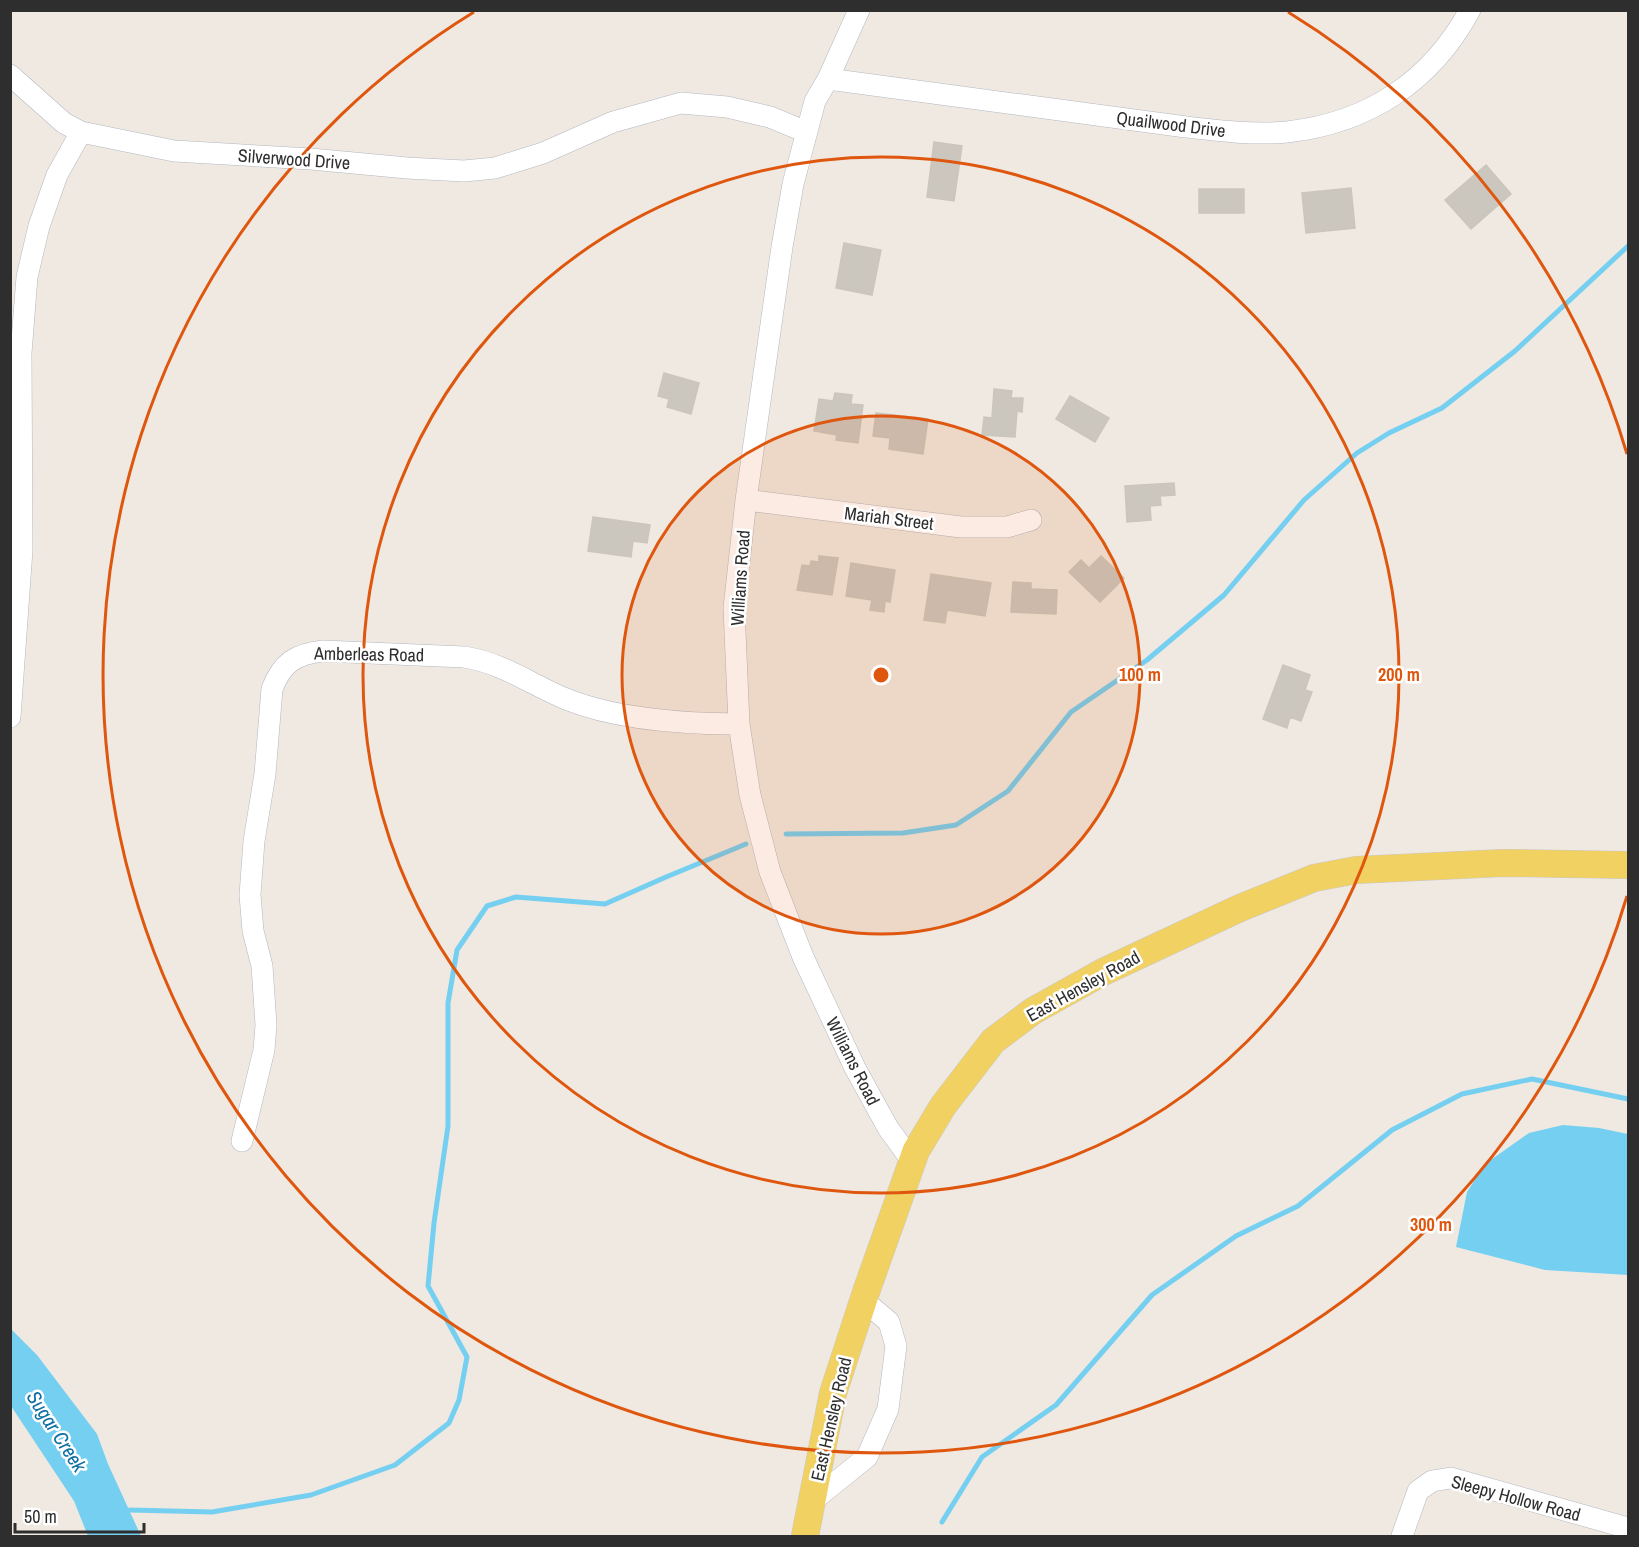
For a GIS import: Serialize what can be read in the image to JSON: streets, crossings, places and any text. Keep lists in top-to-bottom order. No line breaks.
{"streets":{"main road":["East Hensley Road"],"street":["Quailwood Drive","Silverwood Drive","Mariah Street","Williams Road","Amberleas Road","Sleepy Hollow Road"]},"crossings":[["Quailwood Drive","Williams Road"],["Silverwood Drive","Williams Road"],["Mariah Street","Williams Road"],["Williams Road","Amberleas Road"],["Williams Road","East Hensley Road"]],"water":["Sugar Creek"],"scale_bar":"50 m","rings":["100 m","200 m","300 m"]}
